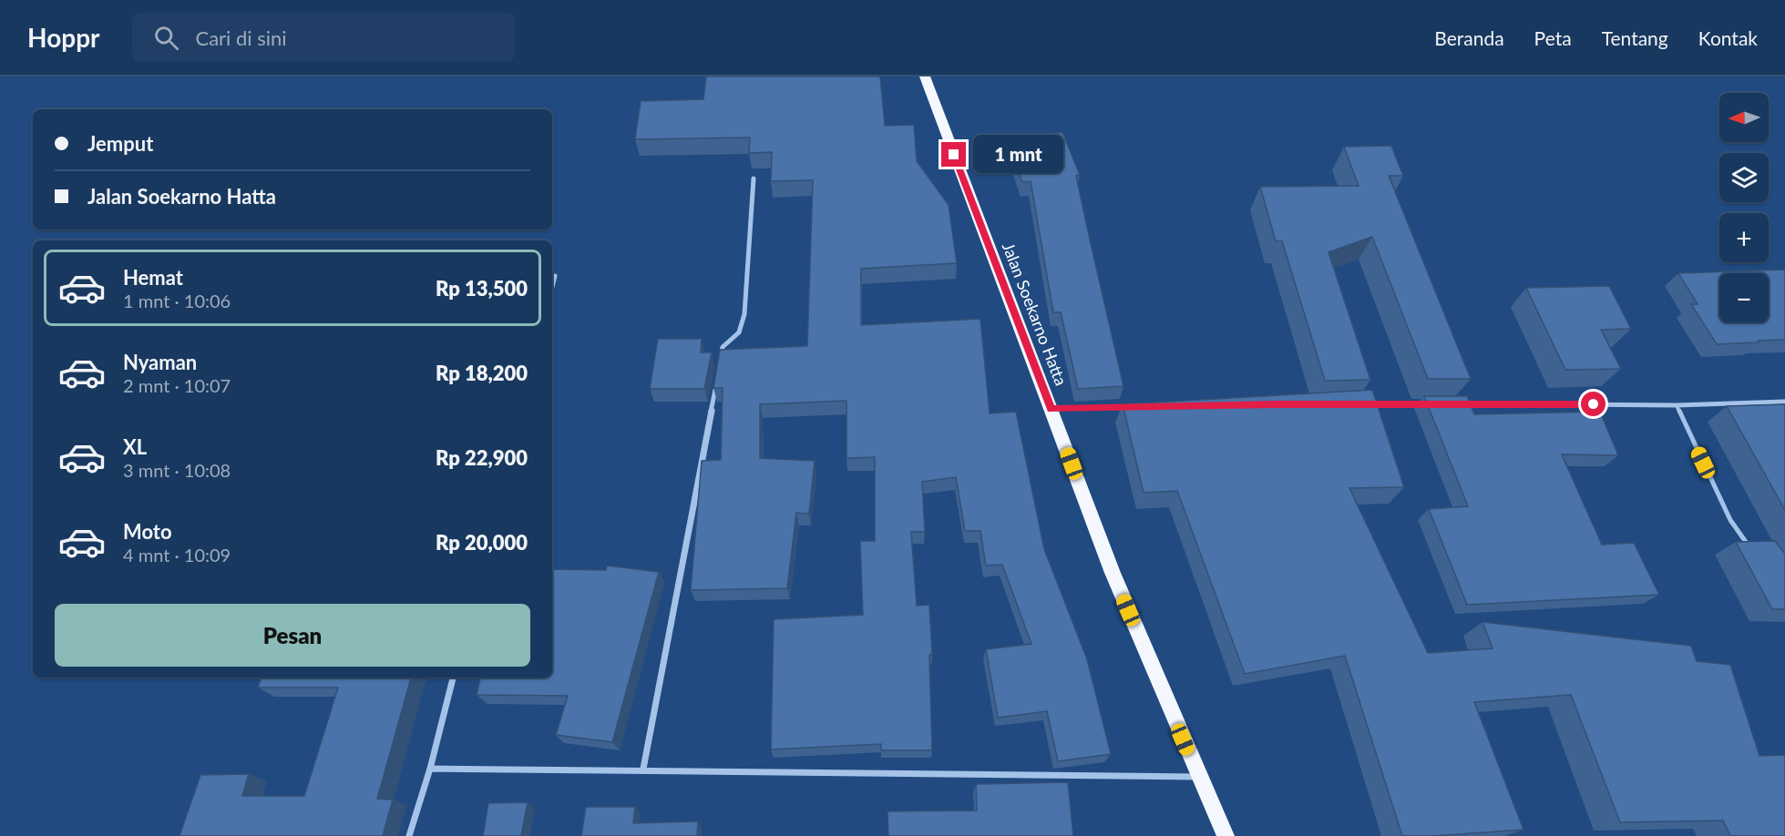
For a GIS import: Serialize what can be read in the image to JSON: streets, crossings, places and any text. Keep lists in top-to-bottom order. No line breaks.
{"streets":{"highway":["Jalan Soekarno Hatta"]},"north":"left","page":{"header":"Hoppr","search":"Cari di sini","nav":["Beranda","Peta","Tentang","Kontak"],"map_buttons":["+","−"],"banner":["Jemput","Jalan Soekarno Hatta"],"bubble":"1 mnt","list":[{"name":"Hemat","note":"1 mnt · 10:06","value":"Rp 13,500"},{"name":"Nyaman","note":"2 mnt · 10:07","value":"Rp 18,200"},{"name":"XL","note":"3 mnt · 10:08","value":"Rp 22,900"},{"name":"Moto","note":"4 mnt · 10:09","value":"Rp 20,000"}],"buttons":"Pesan"}}
